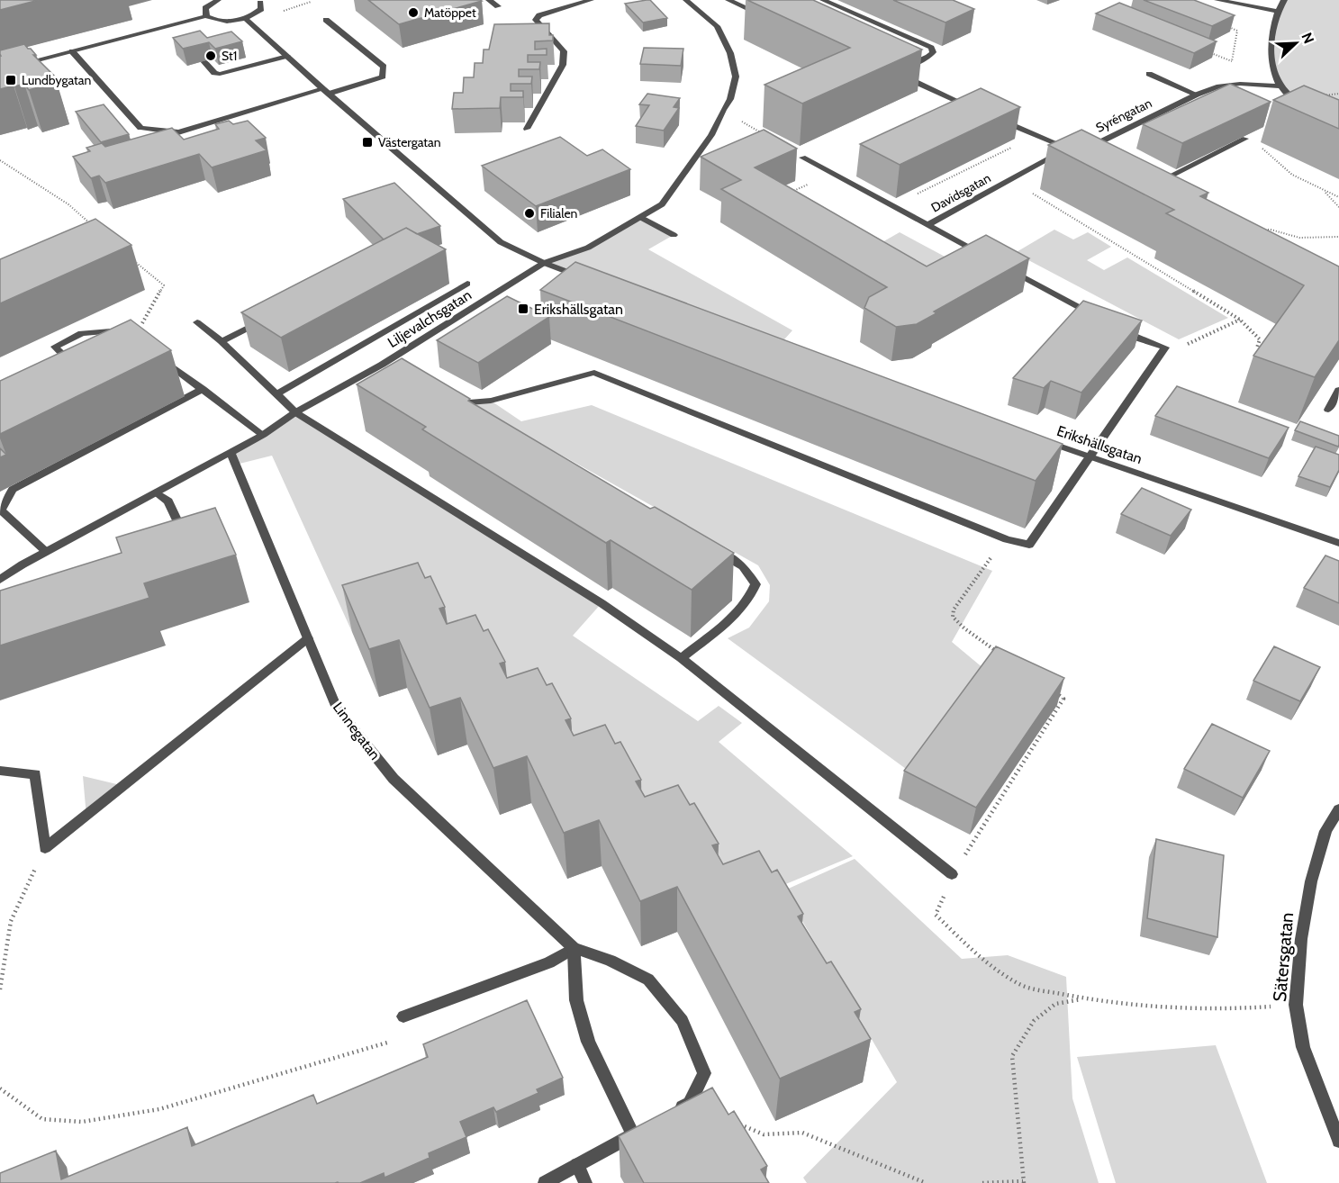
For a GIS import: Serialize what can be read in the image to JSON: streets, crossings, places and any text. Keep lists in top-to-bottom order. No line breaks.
{"streets":{"street":["Syréngatan","Davidsgatan","Liljevalchsgatan","Erikshällsgatan","Linnegatan","Sätersgatan"]},"crossings":[["Syréngatan","Davidsgatan"],["Liljevalchsgatan","Linnegatan"]],"places":{"other":["Matöppet","St1","Filialen"],"transit":["Lundbygatan","Västergatan","Erikshällsgatan"]},"north":"top right"}
